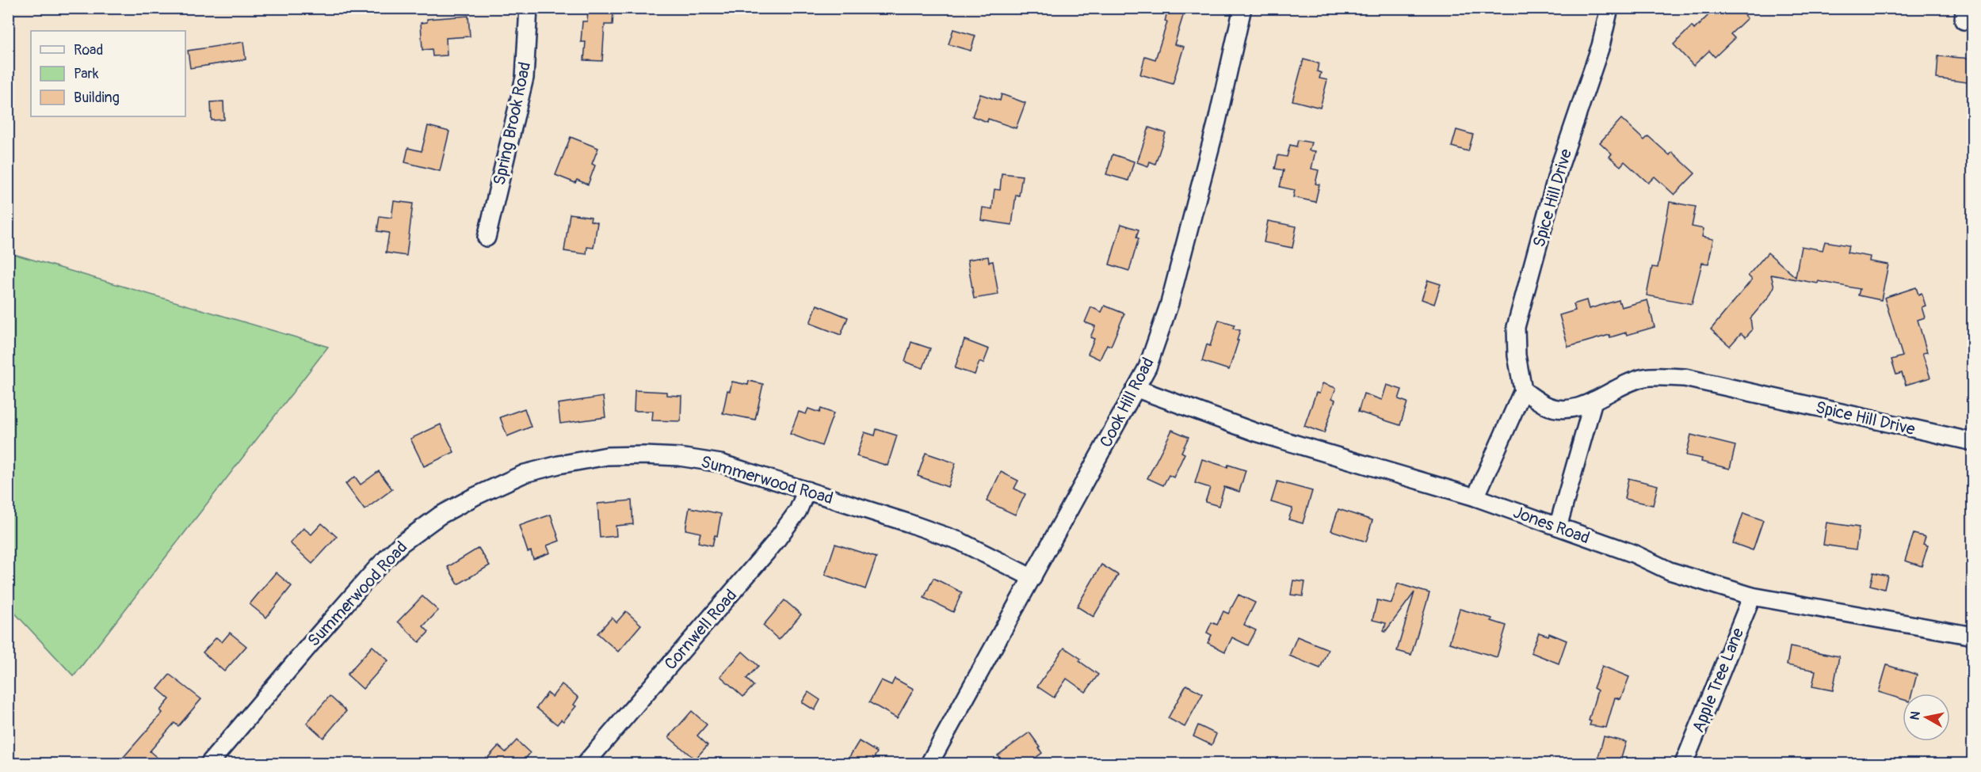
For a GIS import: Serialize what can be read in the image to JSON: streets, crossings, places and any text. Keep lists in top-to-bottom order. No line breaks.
{"streets":{"street":["Spring Brook Road","Spice Hill Drive","Cook Hill Road","Summerwood Road","Jones Road","Cornwell Road","Apple Tree Lane"]},"crossings":[["Cook Hill Road","Summerwood Road"],["Cook Hill Road","Jones Road"],["Summerwood Road","Cornwell Road"],["Jones Road","Apple Tree Lane"]],"legend":["Road","Park","Building"],"north":"left"}
